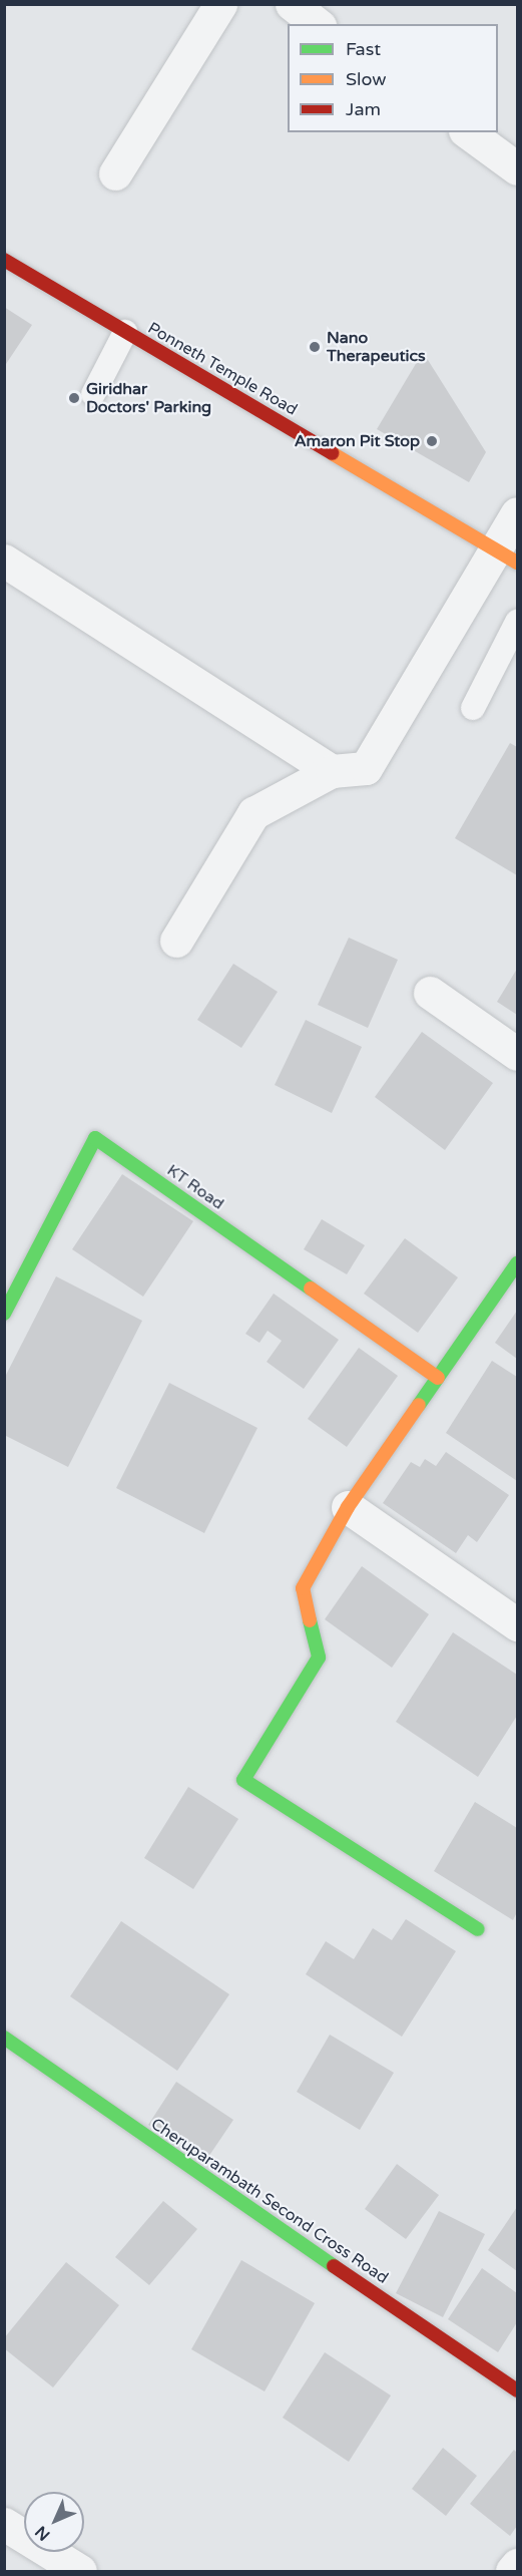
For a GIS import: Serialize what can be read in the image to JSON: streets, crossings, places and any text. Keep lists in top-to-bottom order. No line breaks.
{"streets":{"street":["Ponneth Temple Road","KT Road","Cheruparambath Second Cross Road"]},"places":["Nano Therapeutics","Giridhar Doctors' Parking","Amaron Pit Stop"],"legend":["Fast","Slow","Jam"],"north":"bottom left"}
